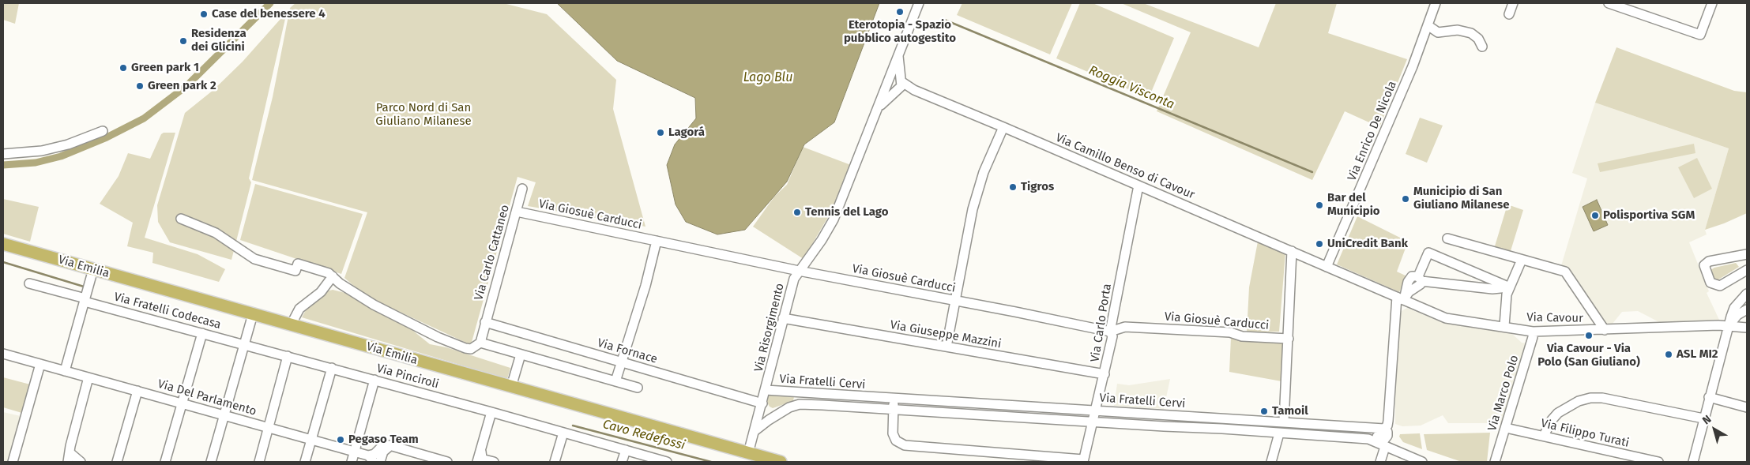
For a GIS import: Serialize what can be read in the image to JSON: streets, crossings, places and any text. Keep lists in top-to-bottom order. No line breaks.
{"streets":{"main road":["Via Emilia"],"street":["Via Enrico De Nicola","Via Camillo Benso di Cavour","Via Giosuè Carducci","Via Carlo Cattaneo","Via Fratelli Codecasa","Via Cavour","Via Carlo Porta","Via Risorgimento","Via Giuseppe Mazzini","Via Fornace","Via Pinciroli","Via Fratelli Cervi","Via Marco Polo","Via Del Parlamento","Via Filippo Turati"]},"crossings":[["Via Enrico De Nicola","Via Camillo Benso di Cavour"],["Via Enrico De Nicola","Via Cavour"],["Via Camillo Benso di Cavour","Via Cavour"],["Via Camillo Benso di Cavour","Via Carlo Porta"],["Via Camillo Benso di Cavour","Via Risorgimento"],["Via Giosuè Carducci","Via Carlo Cattaneo"],["Via Giosuè Carducci","Via Carlo Porta"],["Via Giosuè Carducci","Via Risorgimento"],["Via Carlo Cattaneo","Via Fornace"],["Via Emilia","Via Risorgimento"],["Via Fratelli Codecasa","Via Pinciroli"],["Via Cavour","Via Marco Polo"],["Via Carlo Porta","Via Giuseppe Mazzini"],["Via Carlo Porta","Via Fratelli Cervi"],["Via Risorgimento","Via Giuseppe Mazzini"],["Via Risorgimento","Via Fornace"],["Via Risorgimento","Via Fratelli Cervi"],["Via Fornace","Via Fratelli Cervi"],["Via Marco Polo","Via Filippo Turati"]],"water":["Lago Blu","Roggia Visconta","Cavo Redefossi"],"parks":["Parco Nord di San Giuliano Milanese"],"places":["Eterotopia - Spazio pubblico autogestito","Case del benessere 4","Residenza dei Glicini","Green park 1","Green park 2","Lagorá","Tigros","Municipio di San Giuliano Milanese","Bar del Municipio","Tennis del Lago","Polisportiva SGM","UniCredit Bank","Via Cavour - Via Polo (San Giuliano)","ASL MI2","Tamoil","Pegaso Team"],"north":"top left"}
